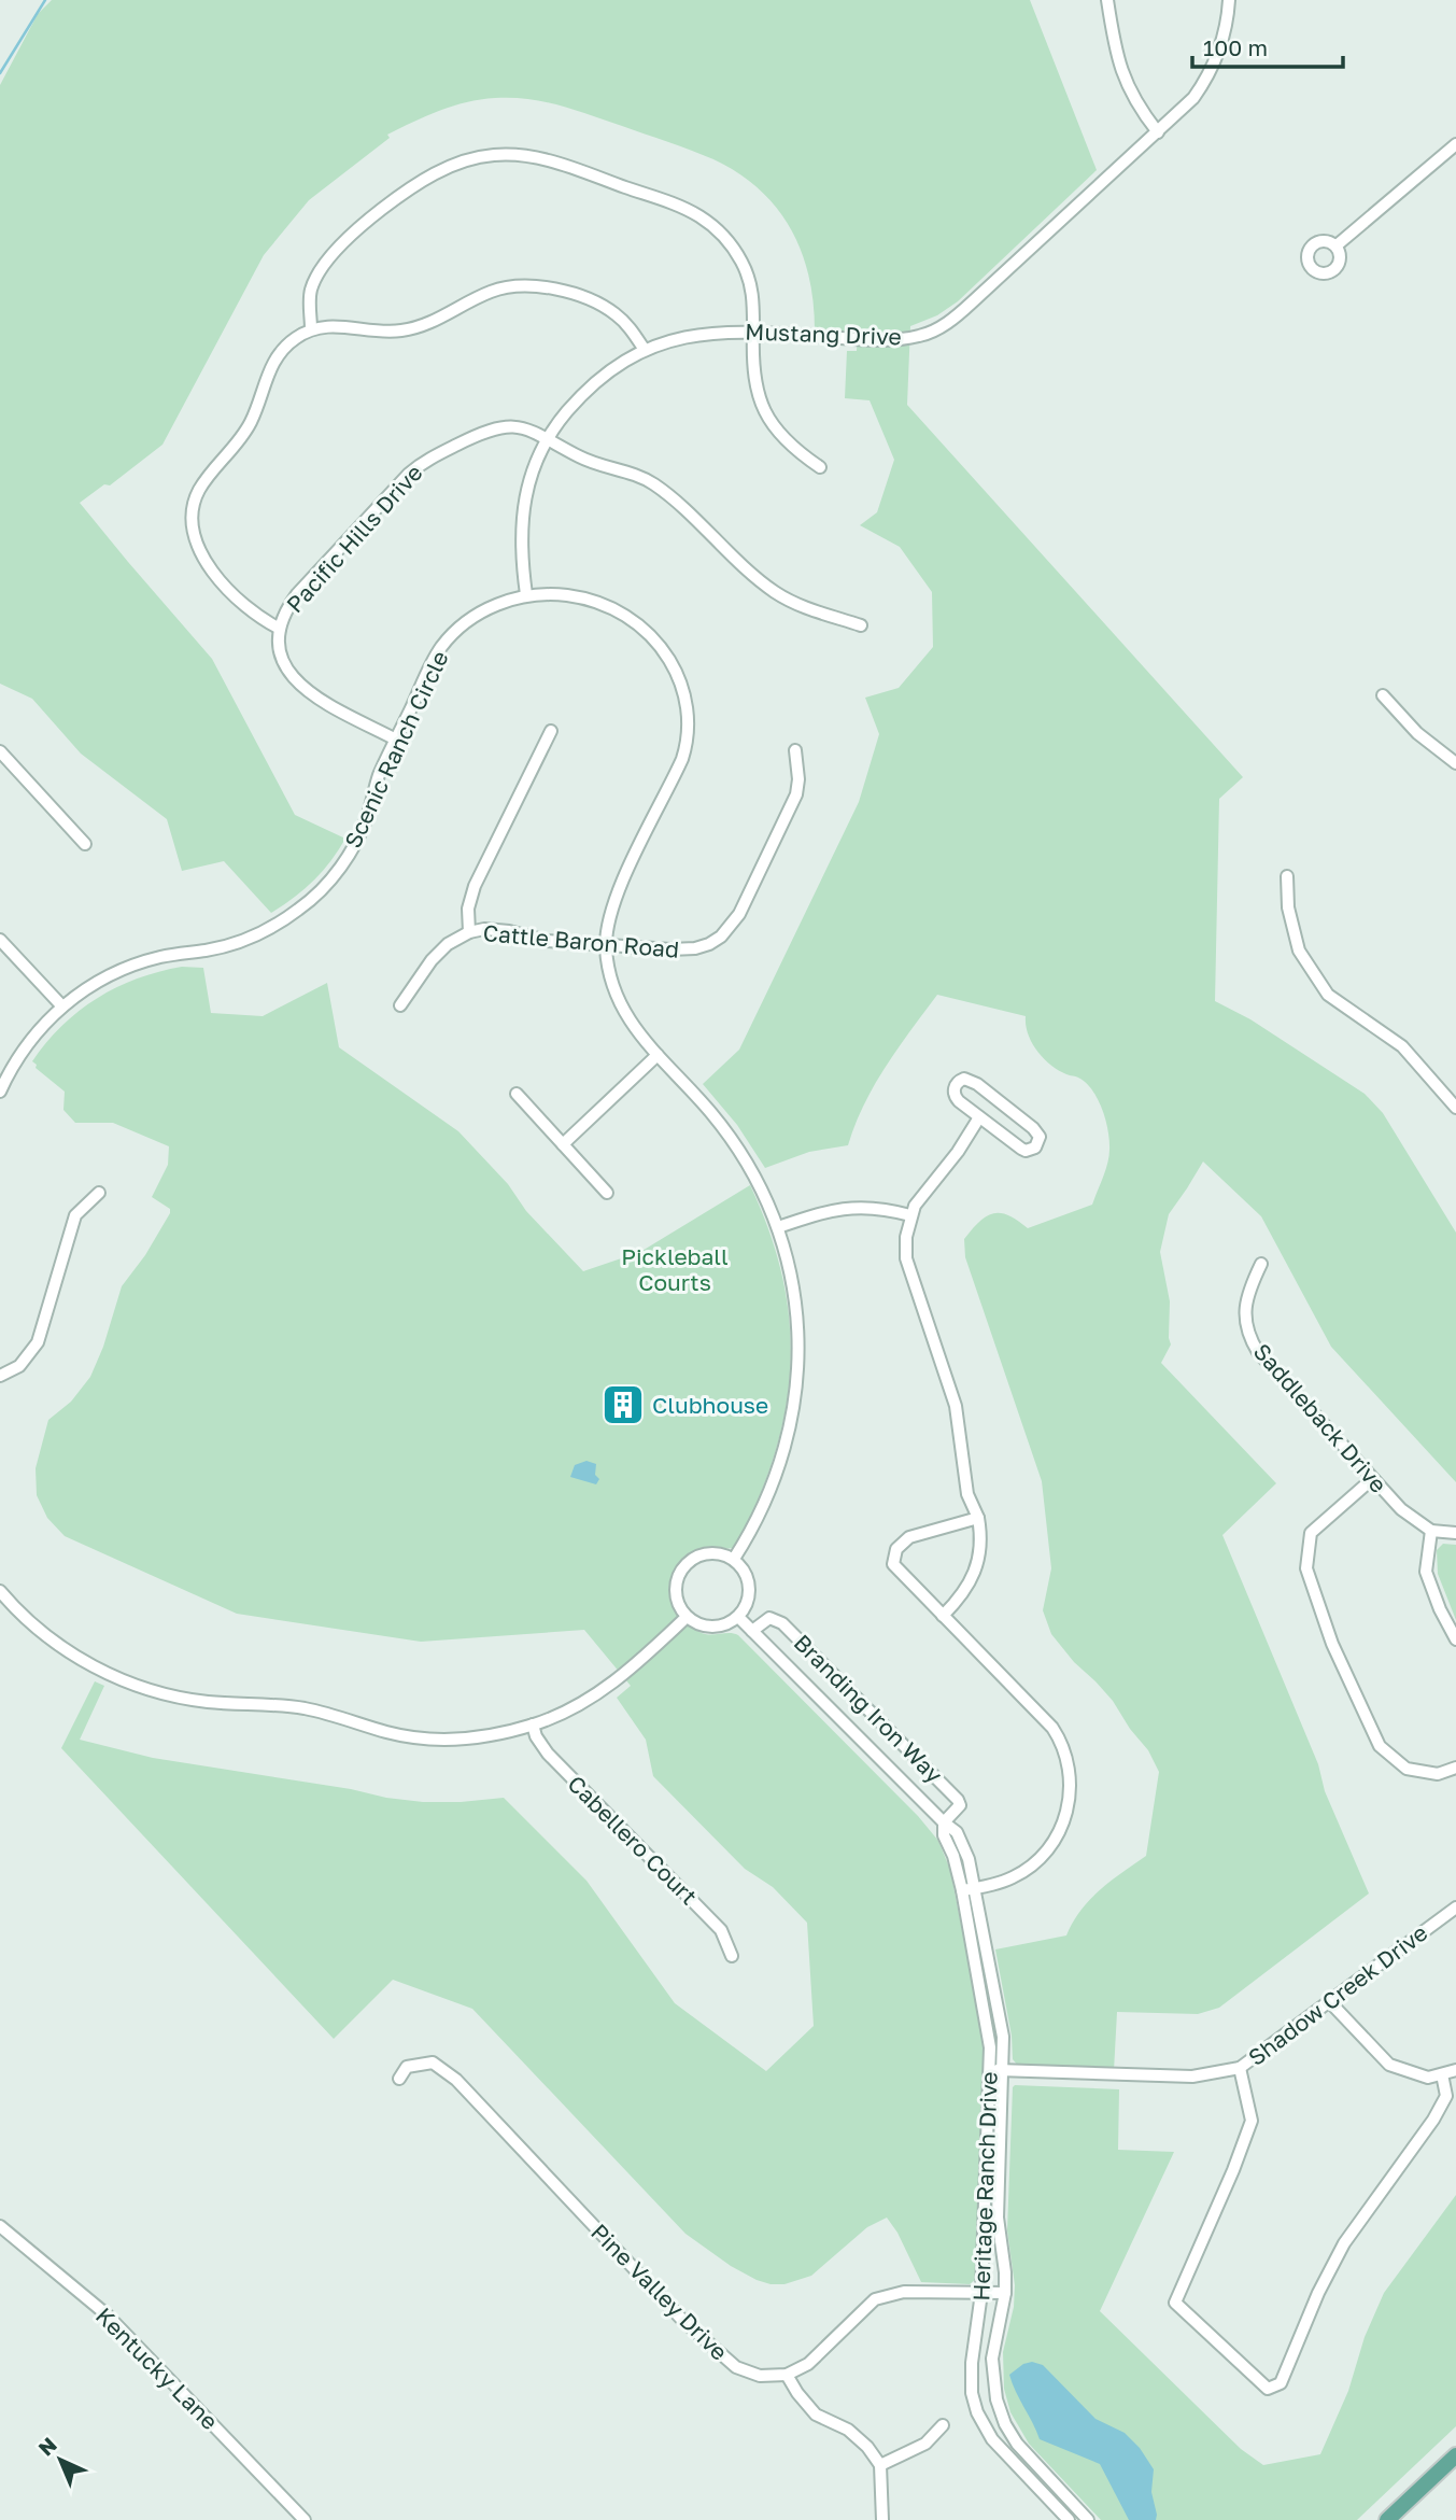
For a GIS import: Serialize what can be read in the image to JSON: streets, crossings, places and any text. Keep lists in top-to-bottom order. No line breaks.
{"streets":{"street":["Mustang Drive","Pacific Hills Drive","Scenic Ranch Circle","Cattle Baron Road","Saddleback Drive","Branding Iron Way","Cabellero Court","Shadow Creek Drive","Heritage Ranch Drive","Pine Valley Drive","Kentucky Lane"]},"crossings":[["Mustang Drive","Pacific Hills Drive"],["Mustang Drive","Scenic Ranch Circle"],["Pacific Hills Drive","Scenic Ranch Circle"],["Scenic Ranch Circle","Cattle Baron Road"],["Scenic Ranch Circle","Heritage Ranch Drive"],["Branding Iron Way","Heritage Ranch Drive"],["Shadow Creek Drive","Heritage Ranch Drive"]],"parks":["Pickleball Courts"],"places":{"building":["Clubhouse"]},"scale_bar":"100 m","north":"top left"}
